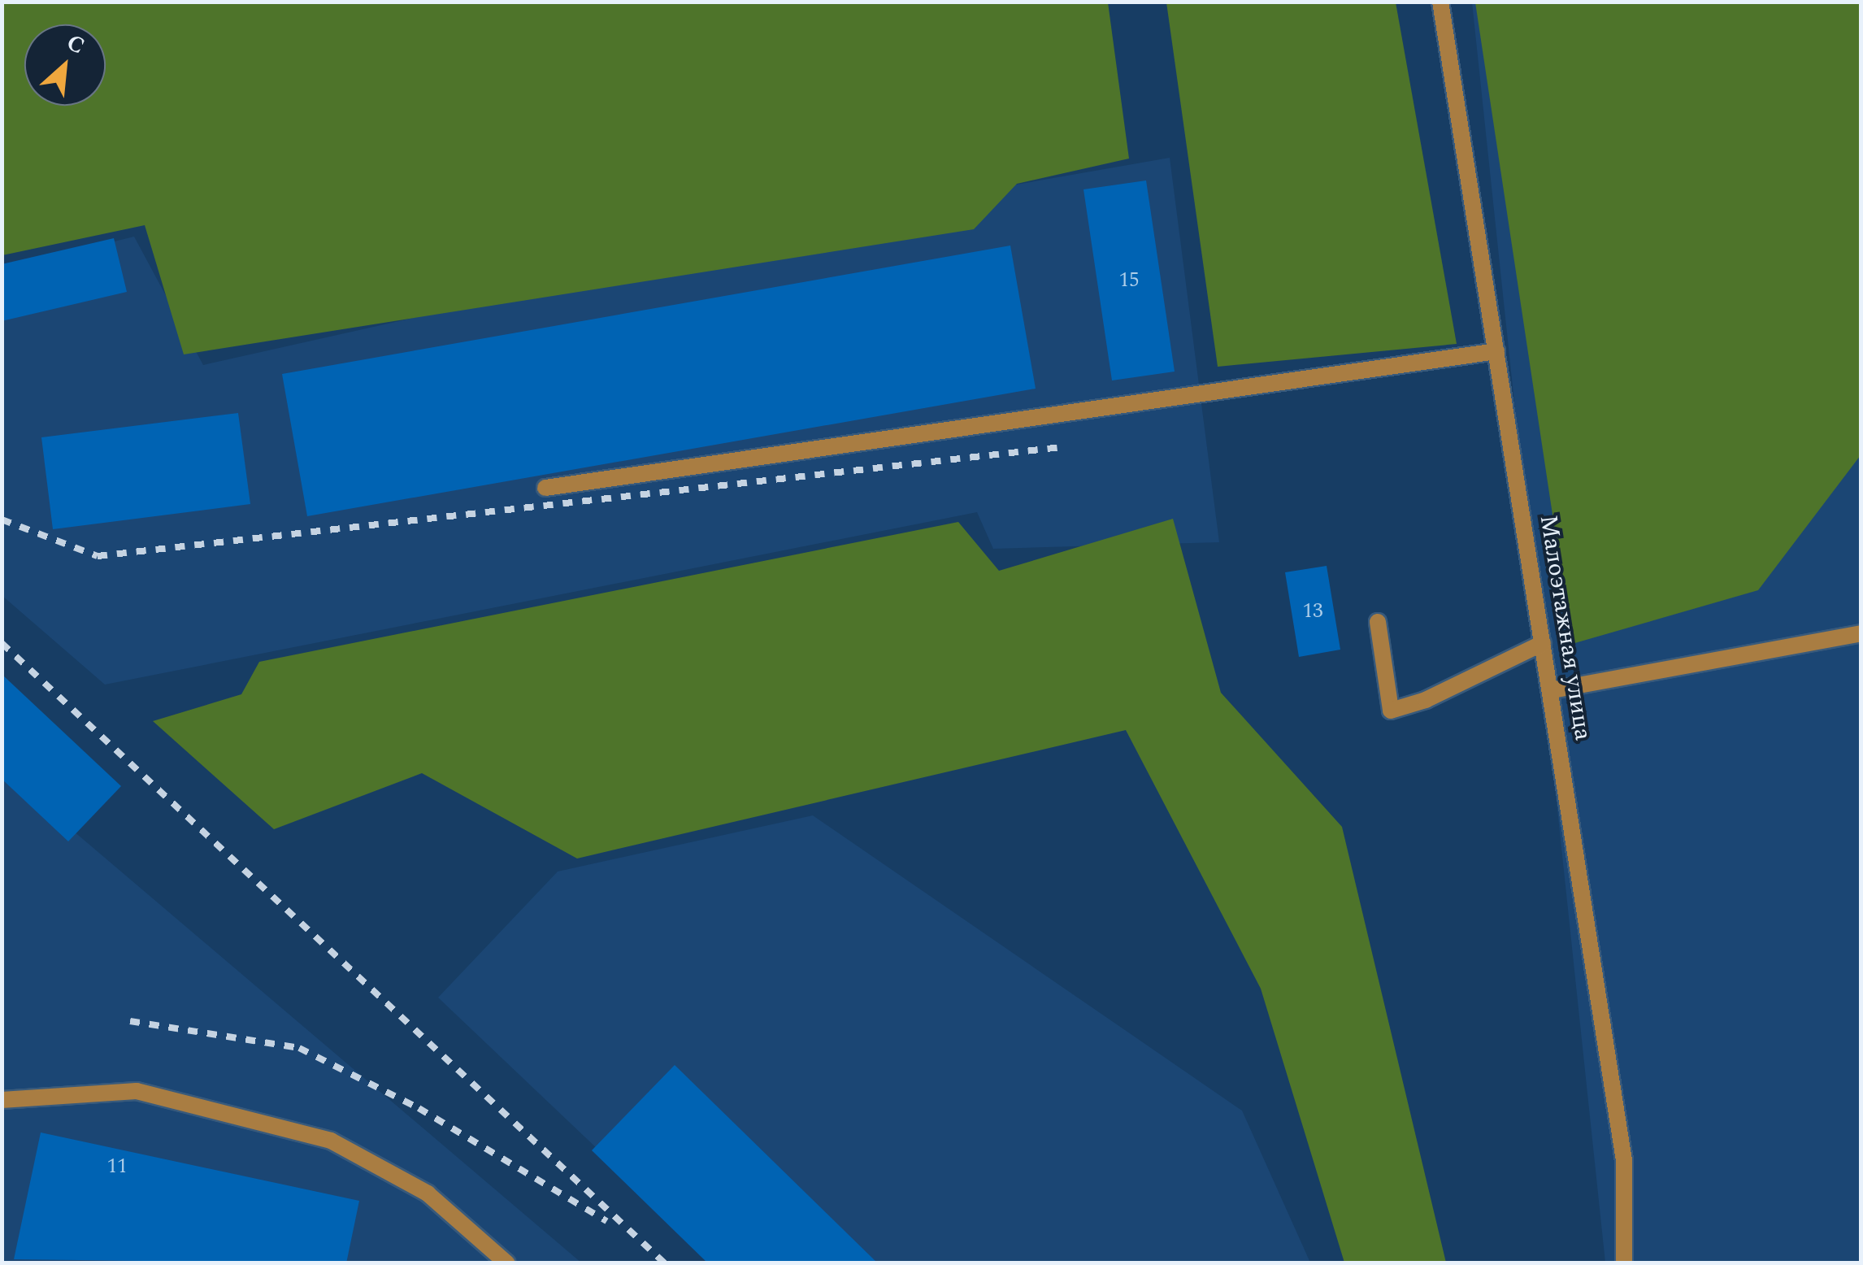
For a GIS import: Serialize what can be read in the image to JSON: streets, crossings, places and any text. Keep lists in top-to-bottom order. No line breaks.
{"streets":{"street":["Малоэтажная улица"]},"house_numbers":["15","13","11"],"north":"top right"}
